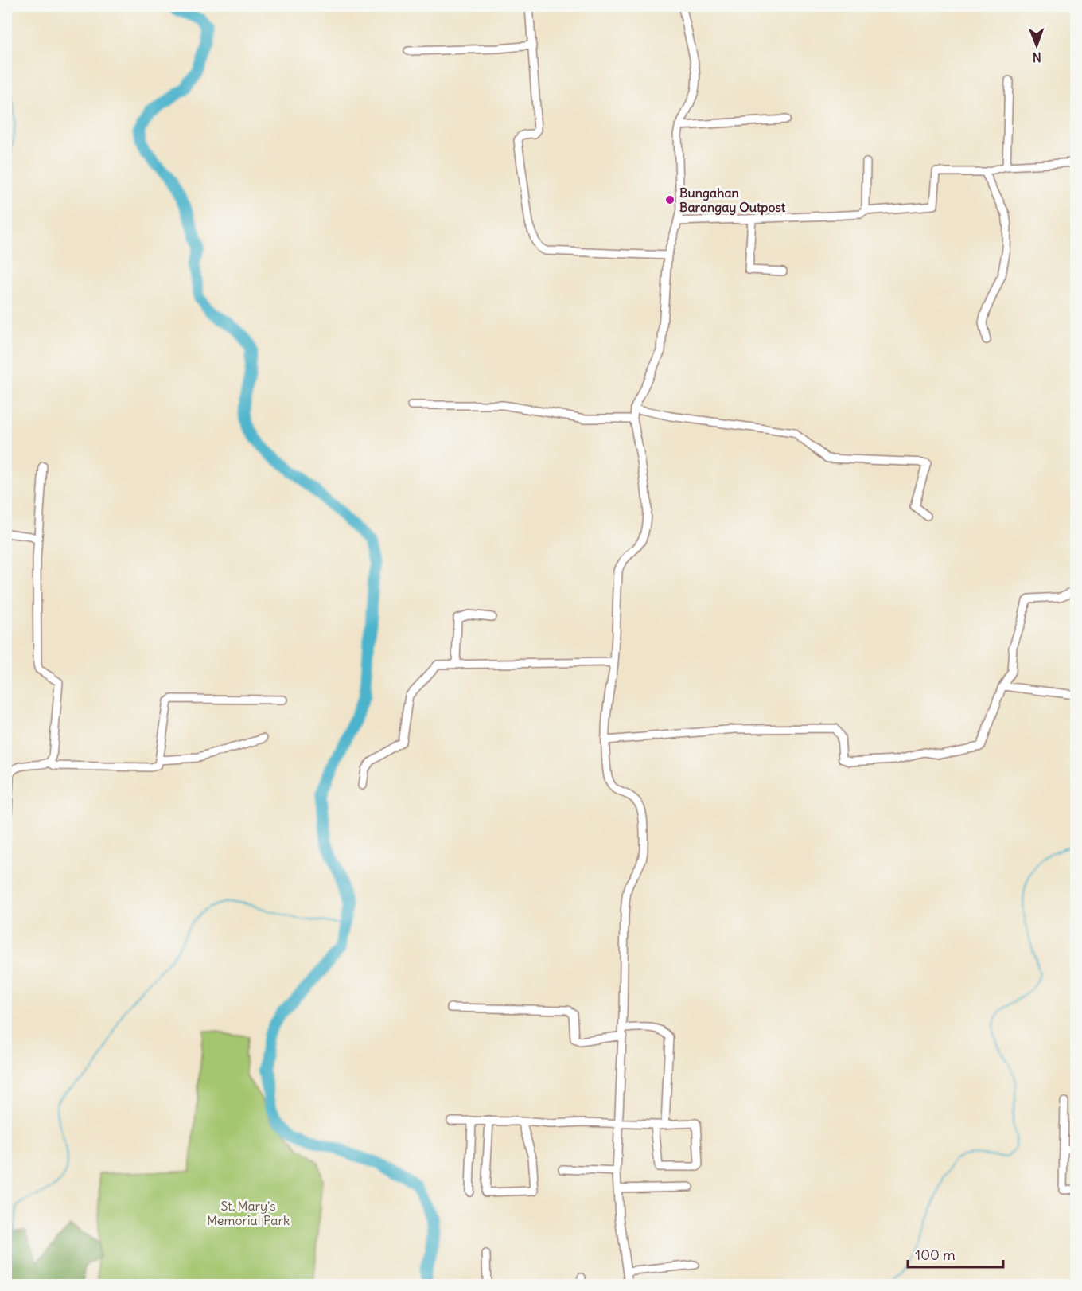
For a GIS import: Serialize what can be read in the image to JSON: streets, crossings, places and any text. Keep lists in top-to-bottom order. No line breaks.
{"parks":["St. Mary's Memorial Park"],"places":["Bungahan Barangay Outpost"],"scale_bar":"100 m","north":"bottom"}
